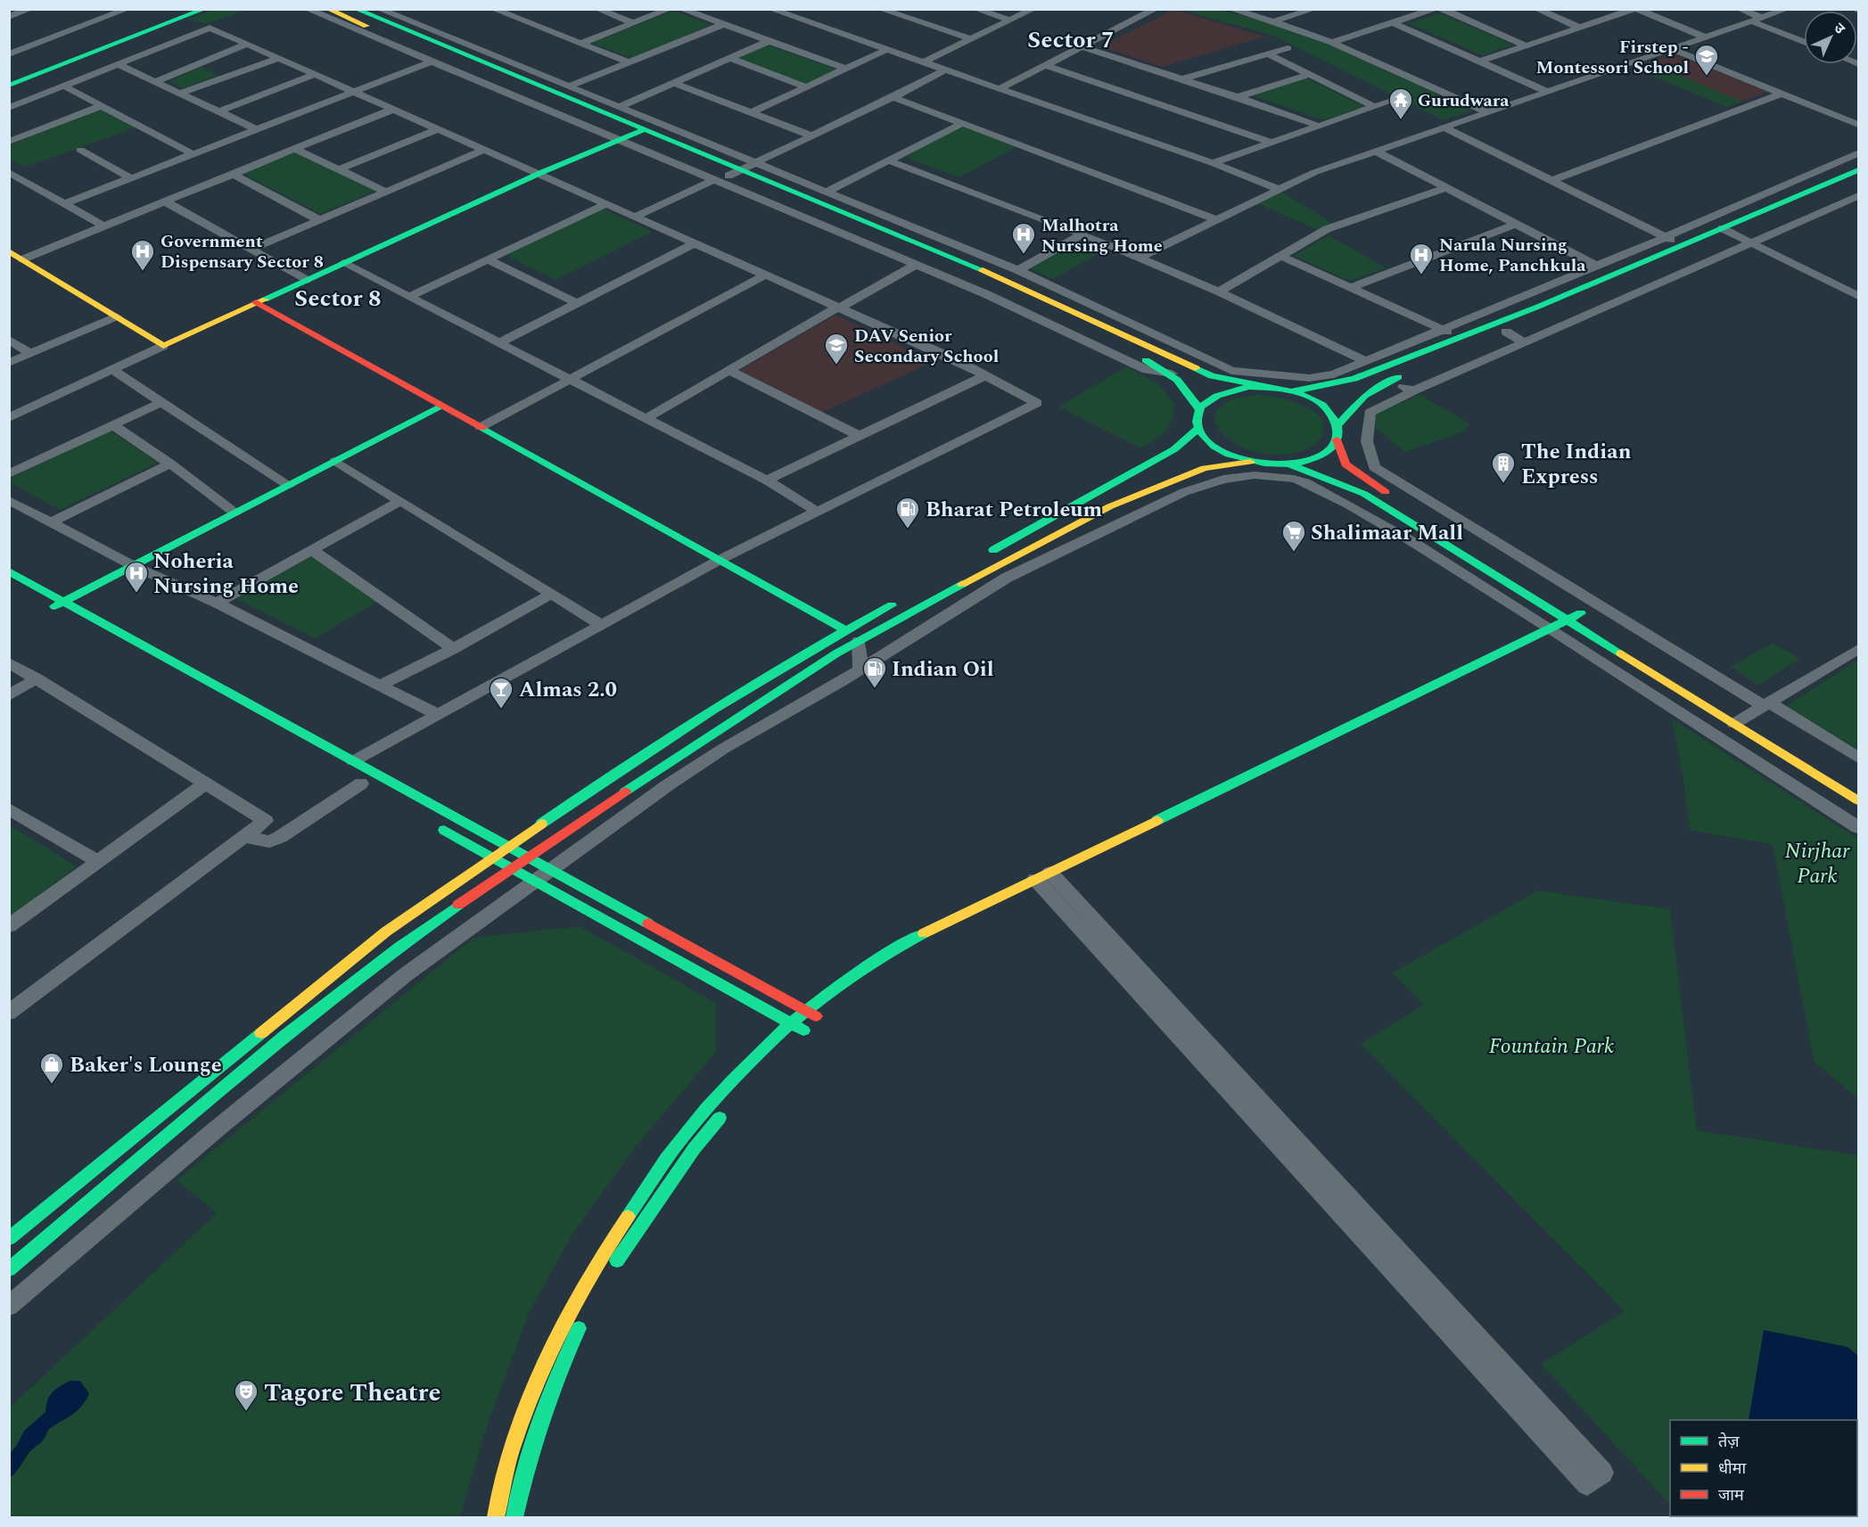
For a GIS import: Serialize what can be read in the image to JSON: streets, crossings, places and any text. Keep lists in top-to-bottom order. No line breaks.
{"districts":["Sector 7","Sector 8"],"parks":["Nirjhar Park","Fountain Park"],"places":{"school or university":["Firstep - Montessori School","DAV Senior Secondary School"],"temple":["Gurudwara"],"hospital":["Malhotra Nursing Home","Government Dispensary Sector 8","Narula Nursing Home, Panchkula","Noheria Nursing Home"],"building":["The Indian Express"],"fuel station":["Bharat Petroleum","Indian Oil"],"supermarket":["Shalimaar Mall"],"bar":["Almas 2.0"],"shop":["Baker's Lounge"],"theatre":["Tagore Theatre"]},"legend":["तेज़","धीमा","जाम"],"north":"top right"}
